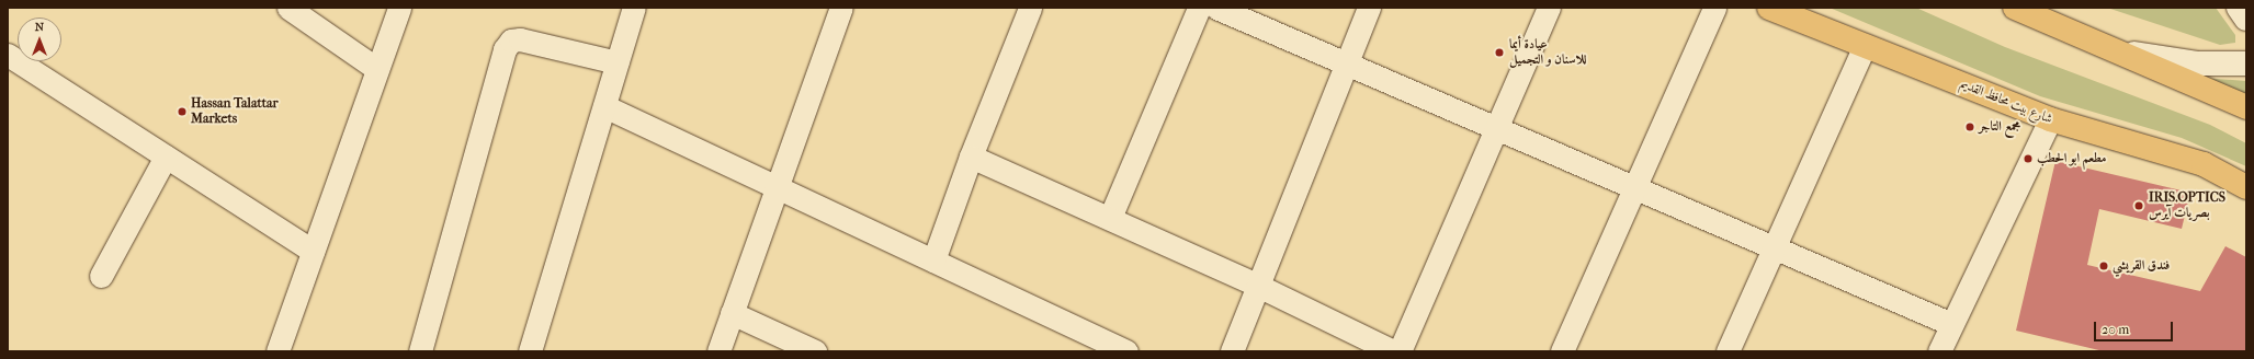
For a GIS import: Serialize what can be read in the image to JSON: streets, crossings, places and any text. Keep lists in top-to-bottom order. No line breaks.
{"streets":{"main road":["شارع بيت محافظ القديم"]},"places":["عيادة أيما للاسنان و التجميل","Hassan Talattar Markets","مجمع التاجر","مطعم ابو الحطب","IRIS.OPTICS بصريات آيرس","فندق القريشي"],"scale_bar":"20 m","north":"top"}
